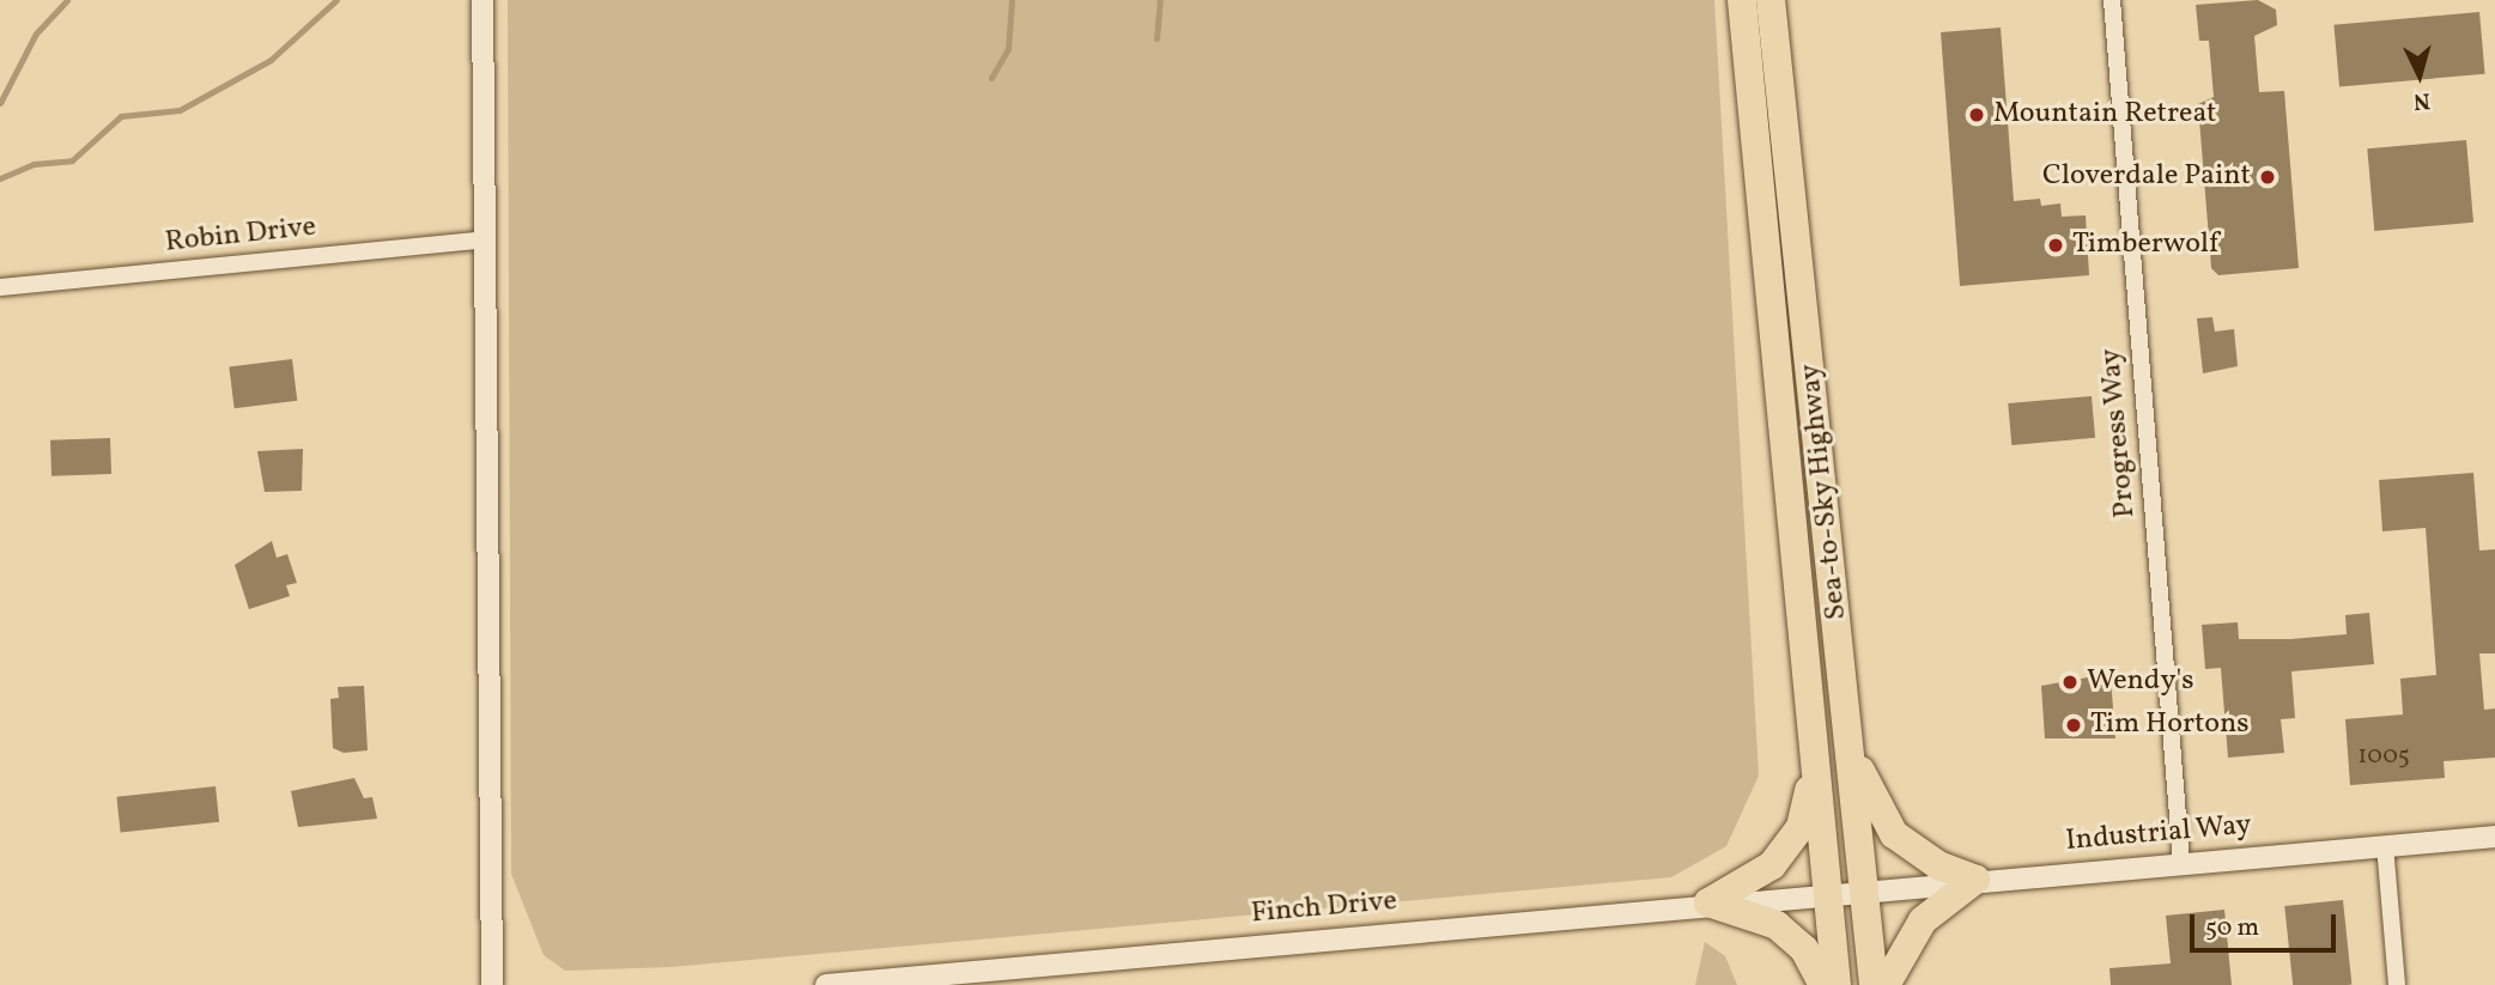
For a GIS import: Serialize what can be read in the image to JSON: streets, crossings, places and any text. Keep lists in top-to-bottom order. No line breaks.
{"streets":{"highway":["Sea-to-Sky Highway"],"street":["Robin Drive","Progress Way","Industrial Way","Finch Drive"]},"crossings":[["Progress Way","Industrial Way"],["Sea-to-Sky Highway","Industrial Way"],["Sea-to-Sky Highway","Finch Drive"],["Industrial Way","Finch Drive"]],"places":["Mountain Retreat","Cloverdale Paint","Timberwolf","Wendy's","Tim Hortons"],"house_numbers":["1005"],"scale_bar":"50 m","north":"bottom"}
